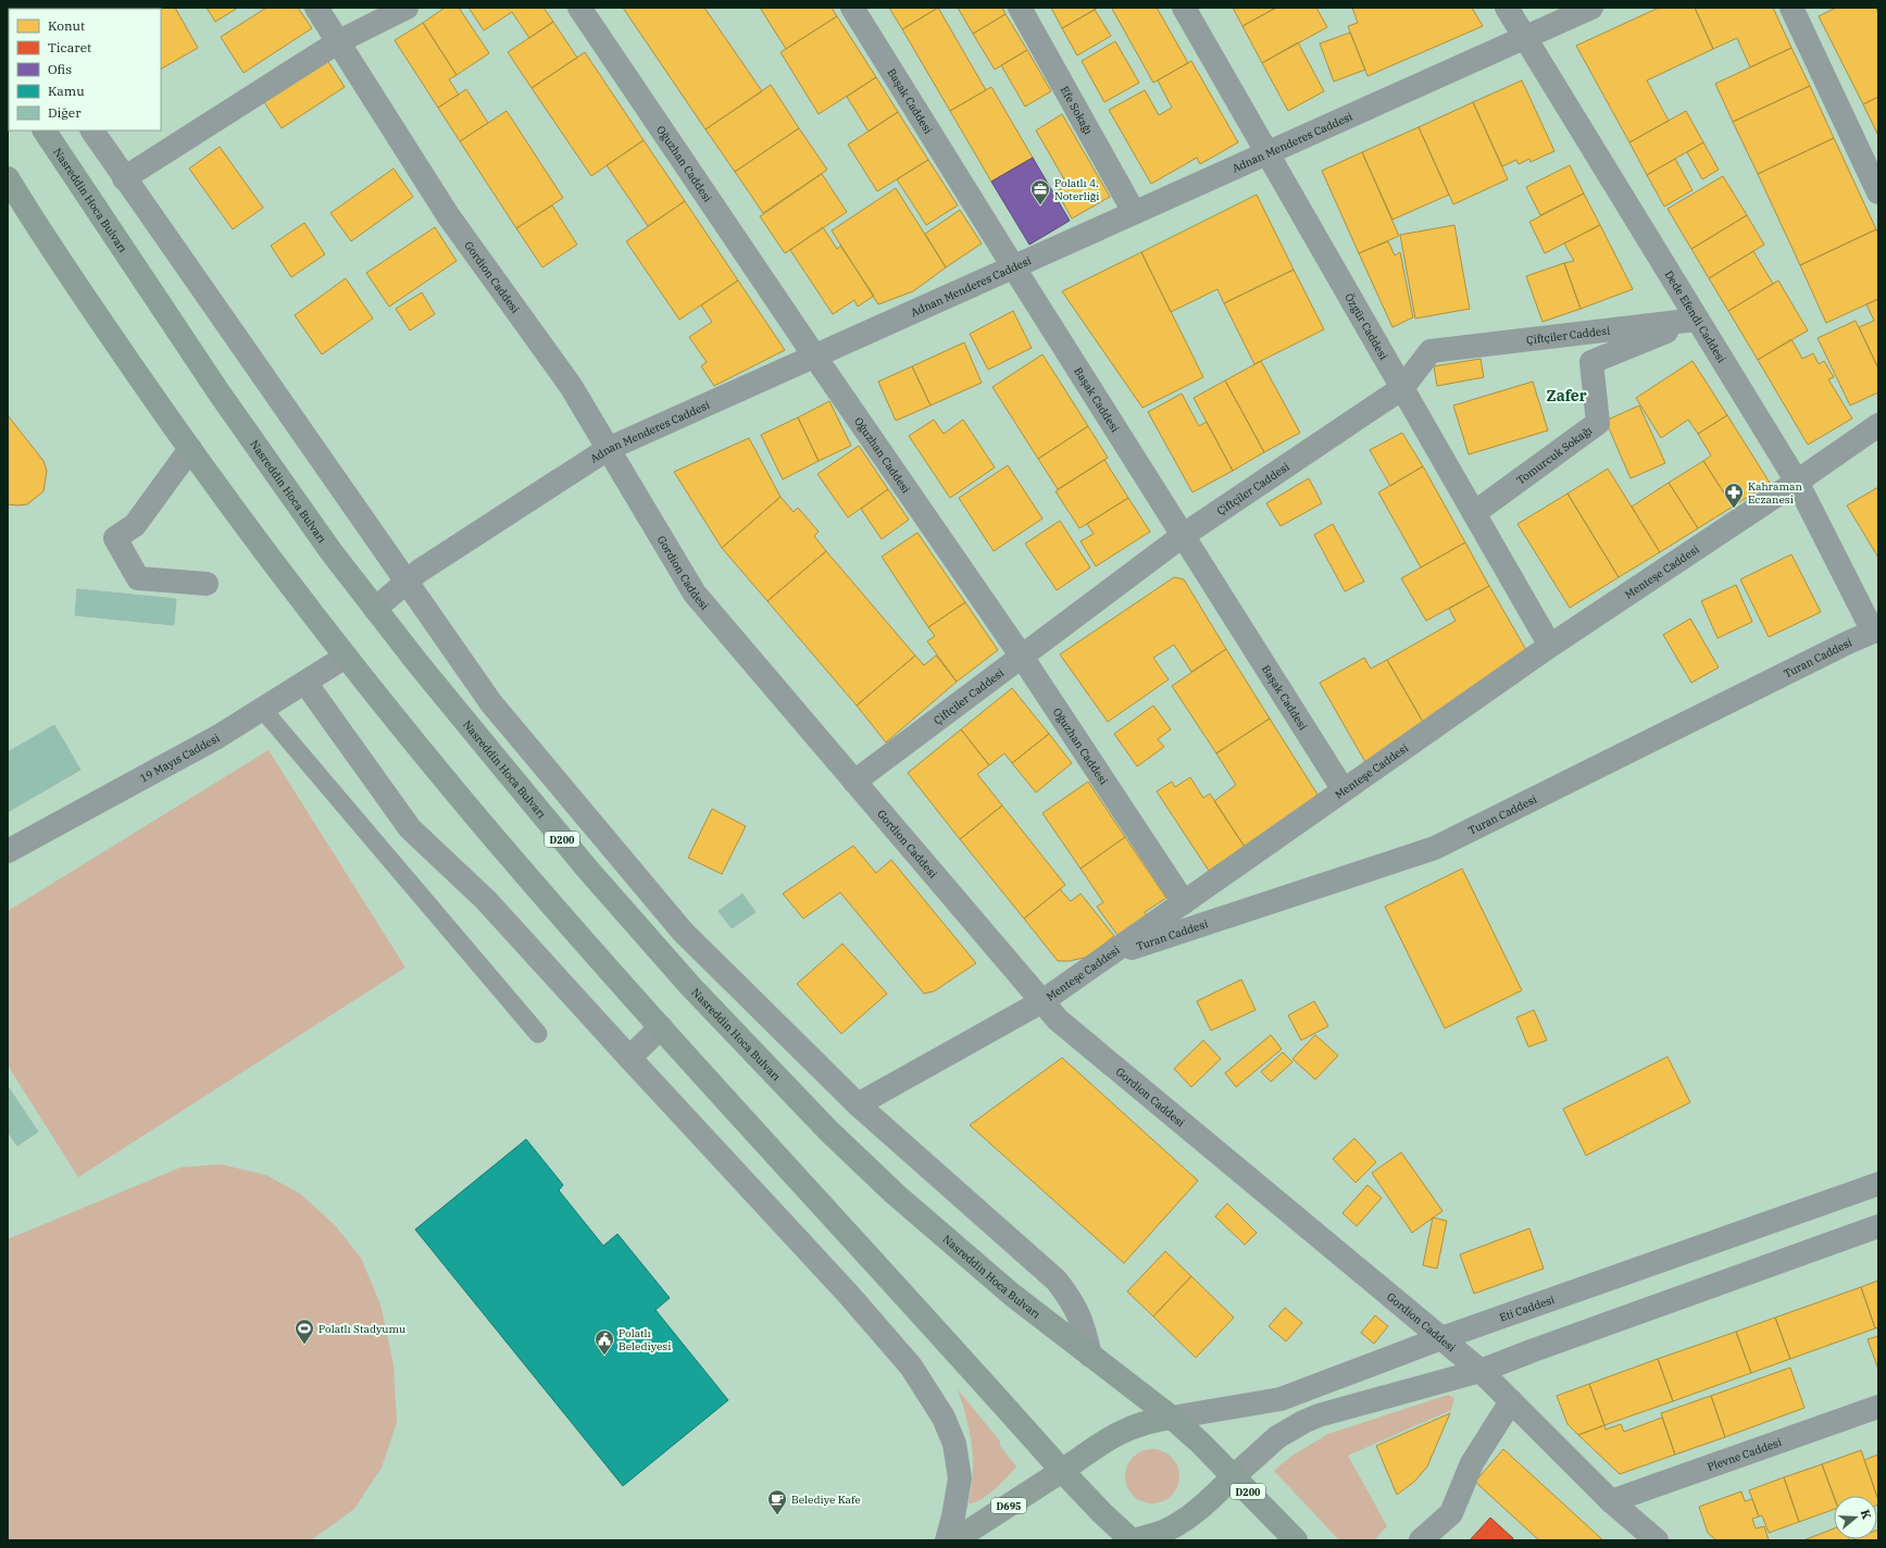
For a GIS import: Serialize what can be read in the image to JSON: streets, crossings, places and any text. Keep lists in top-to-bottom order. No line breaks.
{"streets":{"highway":["Nasreddin Hoca Bulvarı","D200"],"main road":["D695"],"street":["Başak Caddesi","Efe Sokağı","Adnan Menderes Caddesi","Oğuzhan Caddesi","Gordion Caddesi","Dede Efendi Caddesi","Özgür Caddesi","Çiftçiler Caddesi","Tomurcuk Sokağı","Menteşe Caddesi","Turan Caddesi","19 Mayıs Caddesi","Eti Caddesi","Plevne Caddesi"]},"crossings":[["Başak Caddesi","Adnan Menderes Caddesi"],["Başak Caddesi","Çiftçiler Caddesi"],["Başak Caddesi","Menteşe Caddesi"],["Efe Sokağı","Adnan Menderes Caddesi"],["Adnan Menderes Caddesi","Oğuzhan Caddesi"],["Adnan Menderes Caddesi","Nasreddin Hoca Bulvarı"],["Adnan Menderes Caddesi","Gordion Caddesi"],["Adnan Menderes Caddesi","Dede Efendi Caddesi"],["Adnan Menderes Caddesi","Özgür Caddesi"],["Oğuzhan Caddesi","Çiftçiler Caddesi"],["Oğuzhan Caddesi","Menteşe Caddesi"],["Nasreddin Hoca Bulvarı","D200"],["Nasreddin Hoca Bulvarı","Eti Caddesi"],["Gordion Caddesi","Çiftçiler Caddesi"],["Gordion Caddesi","Menteşe Caddesi"],["Gordion Caddesi","Eti Caddesi"],["Gordion Caddesi","Plevne Caddesi"],["Dede Efendi Caddesi","Çiftçiler Caddesi"],["Dede Efendi Caddesi","Tomurcuk Sokağı"],["Dede Efendi Caddesi","Menteşe Caddesi"],["Dede Efendi Caddesi","Turan Caddesi"],["Özgür Caddesi","Çiftçiler Caddesi"],["Özgür Caddesi","Tomurcuk Sokağı"],["Özgür Caddesi","Menteşe Caddesi"],["Çiftçiler Caddesi","Tomurcuk Sokağı"],["Menteşe Caddesi","Turan Caddesi"]],"districts":["Zafer"],"places":{"office":["Polatlı 4. Noterliği"],"pharmacy":["Kahraman Eczanesi"],"sports":["Polatlı Stadyumu"],"public building":["Polatlı Belediyesi"],"cafe":["Belediye Kafe"]},"legend":["Konut","Ticaret","Ofis","Kamu","Diğer"],"north":"right"}
